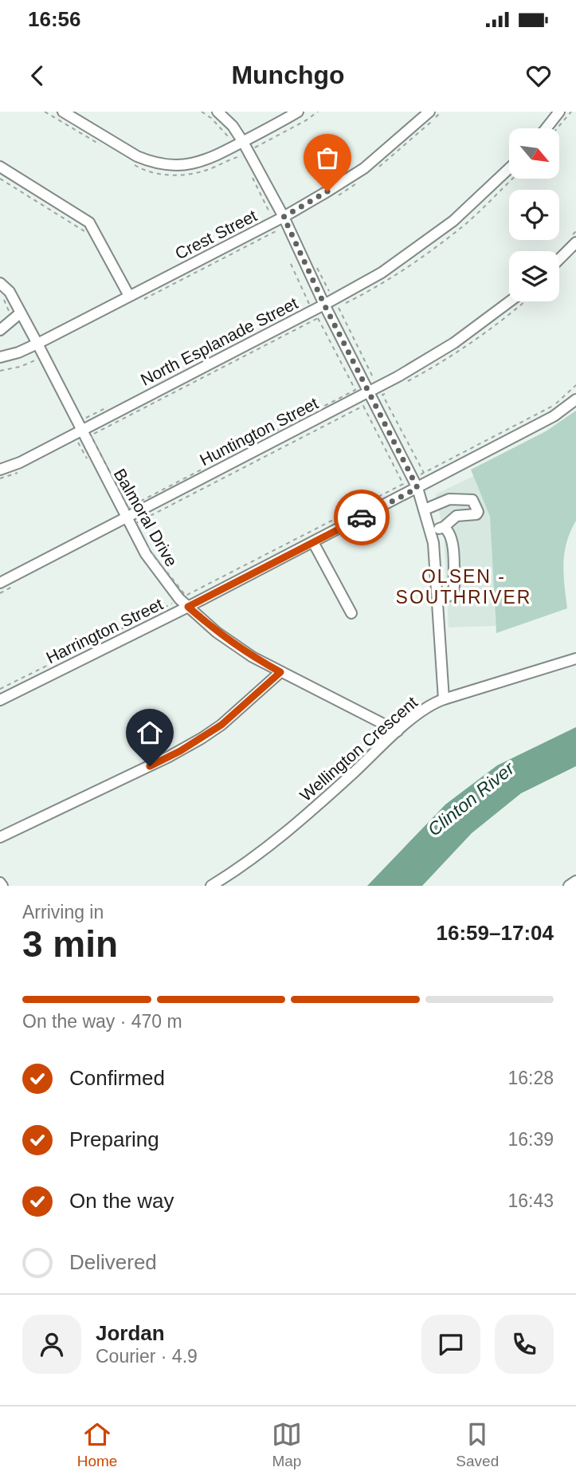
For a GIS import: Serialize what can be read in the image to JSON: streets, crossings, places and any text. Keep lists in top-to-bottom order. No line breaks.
{"streets":{"street":["Crest Street","North Esplanade Street","Huntington Street","Balmoral Drive","Harrington Street","Wellington Crescent"]},"crossings":[["Crest Street","Balmoral Drive"],["North Esplanade Street","Balmoral Drive"],["Huntington Street","Balmoral Drive"],["Balmoral Drive","Harrington Street"],["Balmoral Drive","Wellington Crescent"]],"districts":["OLSEN - SOUTHRIVER"],"water":["Clinton River"],"north":"bottom right","page":{"status":"16:56","header":"Munchgo","heading":["3 min","Arriving in","16:59–17:04"],"panel":["Jordan","Courier · 4.9"],"bar":"On the way · 470 m","list":[["Confirmed","16:28"],["Preparing","16:39"],["On the way","16:43"],"Delivered"],"tabs":["Home","Map","Saved"]}}
